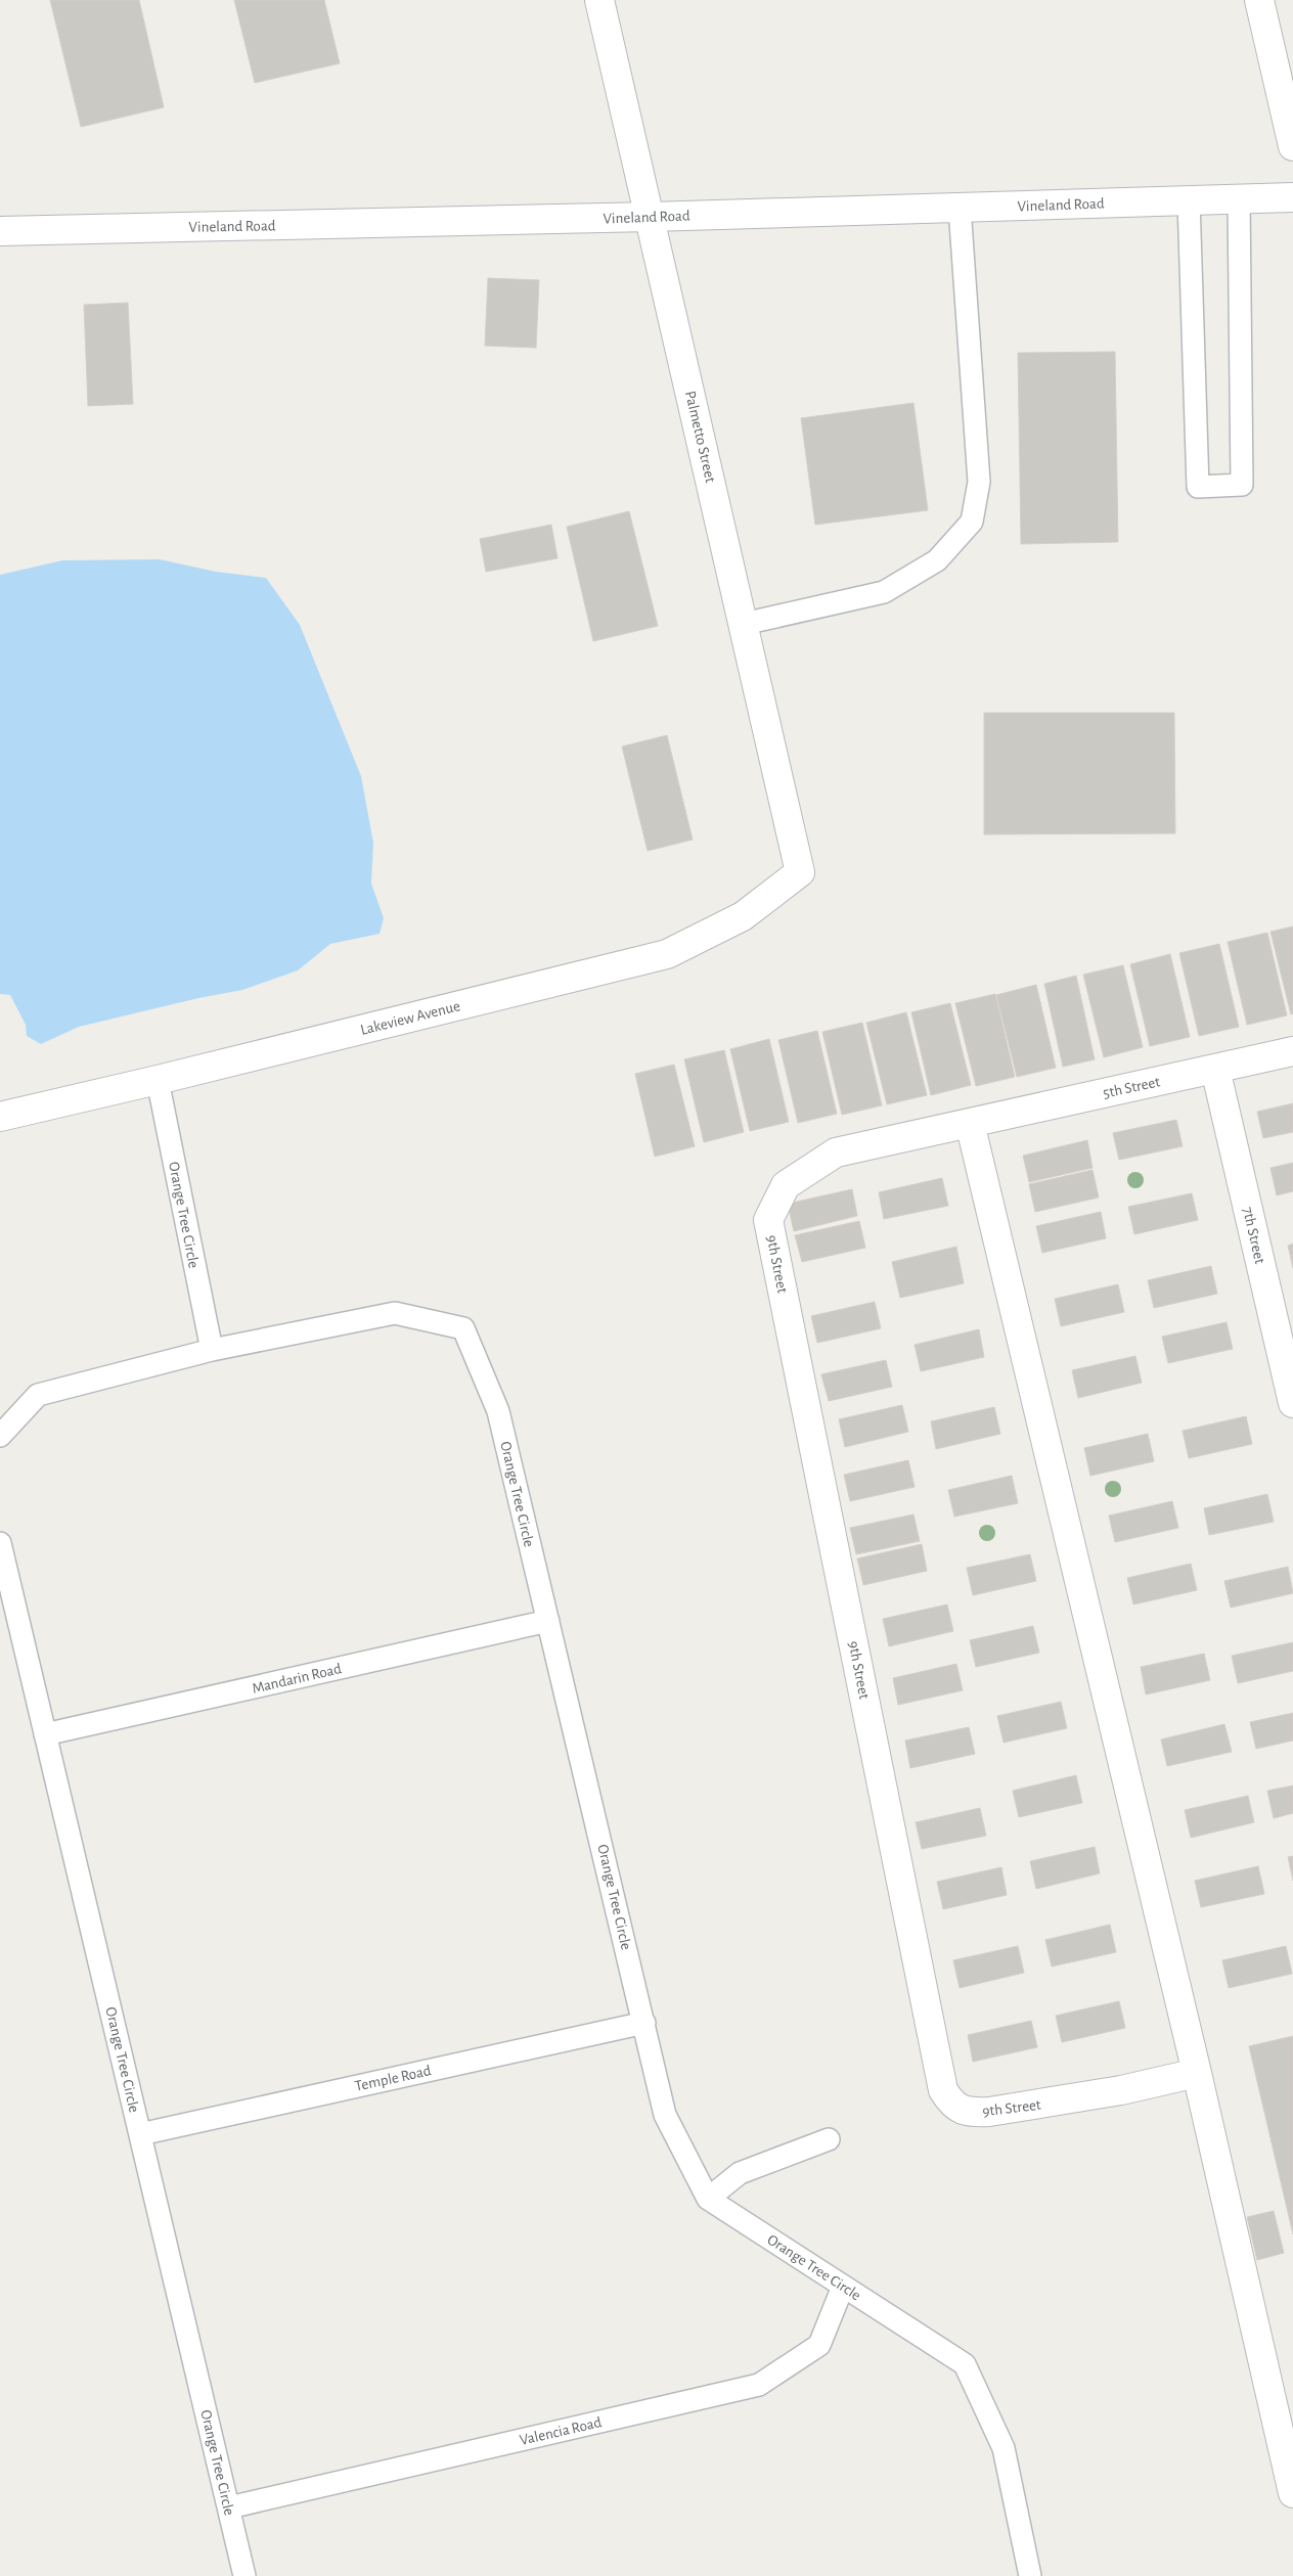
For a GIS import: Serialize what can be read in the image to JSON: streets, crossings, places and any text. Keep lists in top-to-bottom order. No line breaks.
{"streets":{"street":["Vineland Road","Palmetto Street","Lakeview Avenue","5th Street","7th Street","9th Street"],"lane":["Orange Tree Circle","Mandarin Road","Temple Road","Valencia Road"]},"crossings":[["Vineland Road","Palmetto Street"],["Palmetto Street","Lakeview Avenue"],["Lakeview Avenue","Orange Tree Circle"],["5th Street","7th Street"],["5th Street","9th Street"],["Orange Tree Circle","Mandarin Road"],["Orange Tree Circle","Temple Road"],["Orange Tree Circle","Valencia Road"]]}
